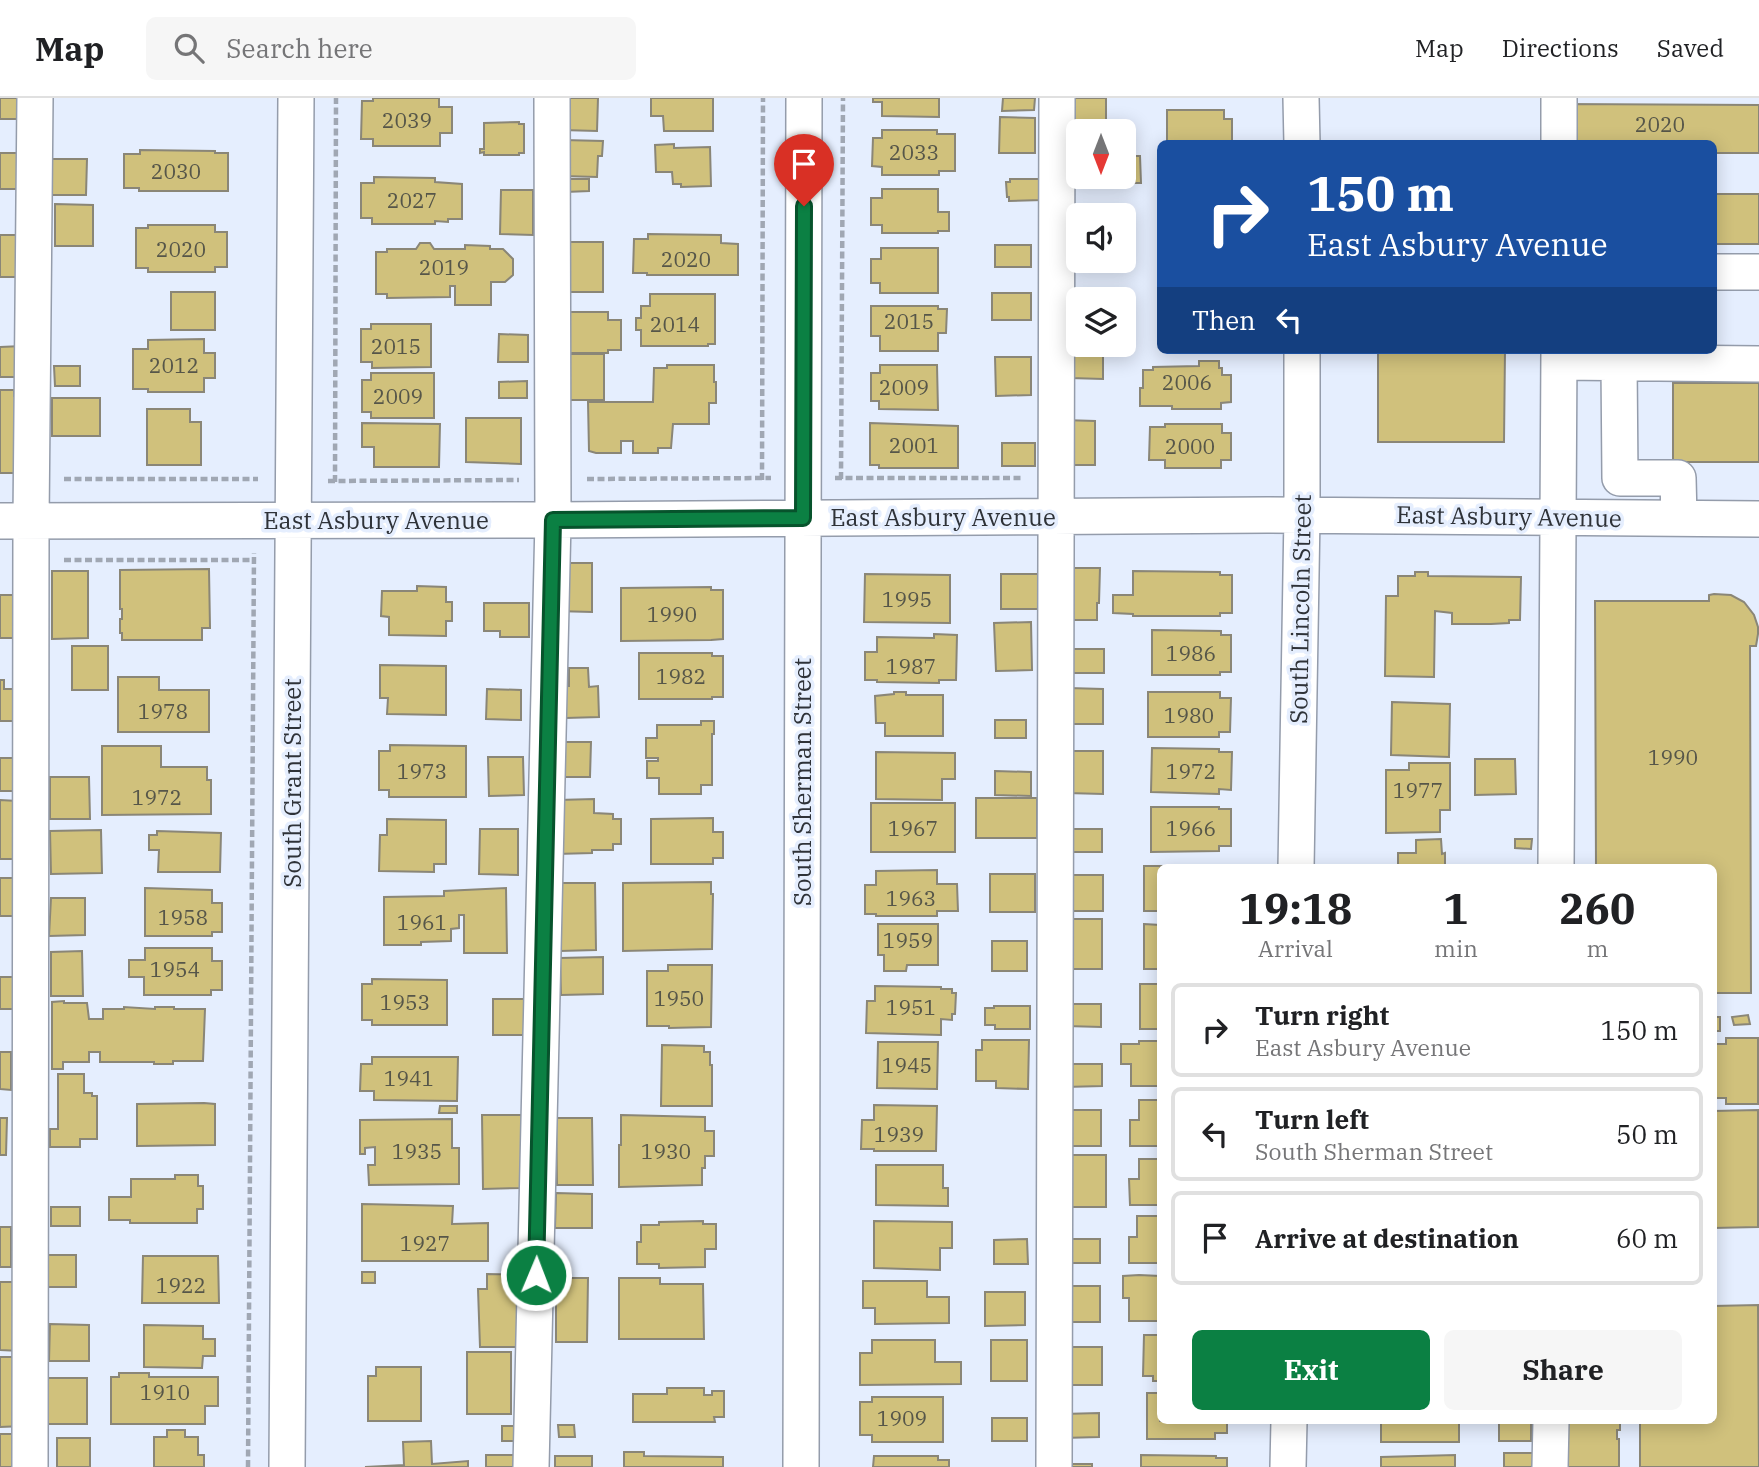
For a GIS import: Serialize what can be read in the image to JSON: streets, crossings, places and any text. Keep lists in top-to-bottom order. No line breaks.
{"streets":{"street":["East Asbury Avenue","South Lincoln Street","South Sherman Street","South Grant Street"]},"crossings":[["East Asbury Avenue","South Lincoln Street"],["East Asbury Avenue","South Sherman Street"],["East Asbury Avenue","South Grant Street"]],"house_numbers":["2039","2020","2033","2030","2027","2020","2020","2019","2015","2014","2015","2012","2006","2009","2009","2001","2000","1995","1990","1986","1987","1982","1978","1980","1990","1973","1972","1977","1972","1967","1966","1963","1958","1961","1959","1954","1950","1953","1951","1945","1941","1939","1935","1930","1927","1922","1910","1909"],"north":"bottom","page":{"header":"Map","search":"Search here","nav":["Map","Directions","Saved"],"turn":["150 m","East Asbury Avenue"],"then":"Then","eta":["19:18","Arrival","1","min","260","m"],"list":[{"name":"Turn right","note":"East Asbury Avenue","value":"150 m"},{"name":"Turn left","note":"South Sherman Street","value":"50 m"},{"name":"Arrive at destination","value":"60 m"}],"buttons":["Exit","Share"]}}
